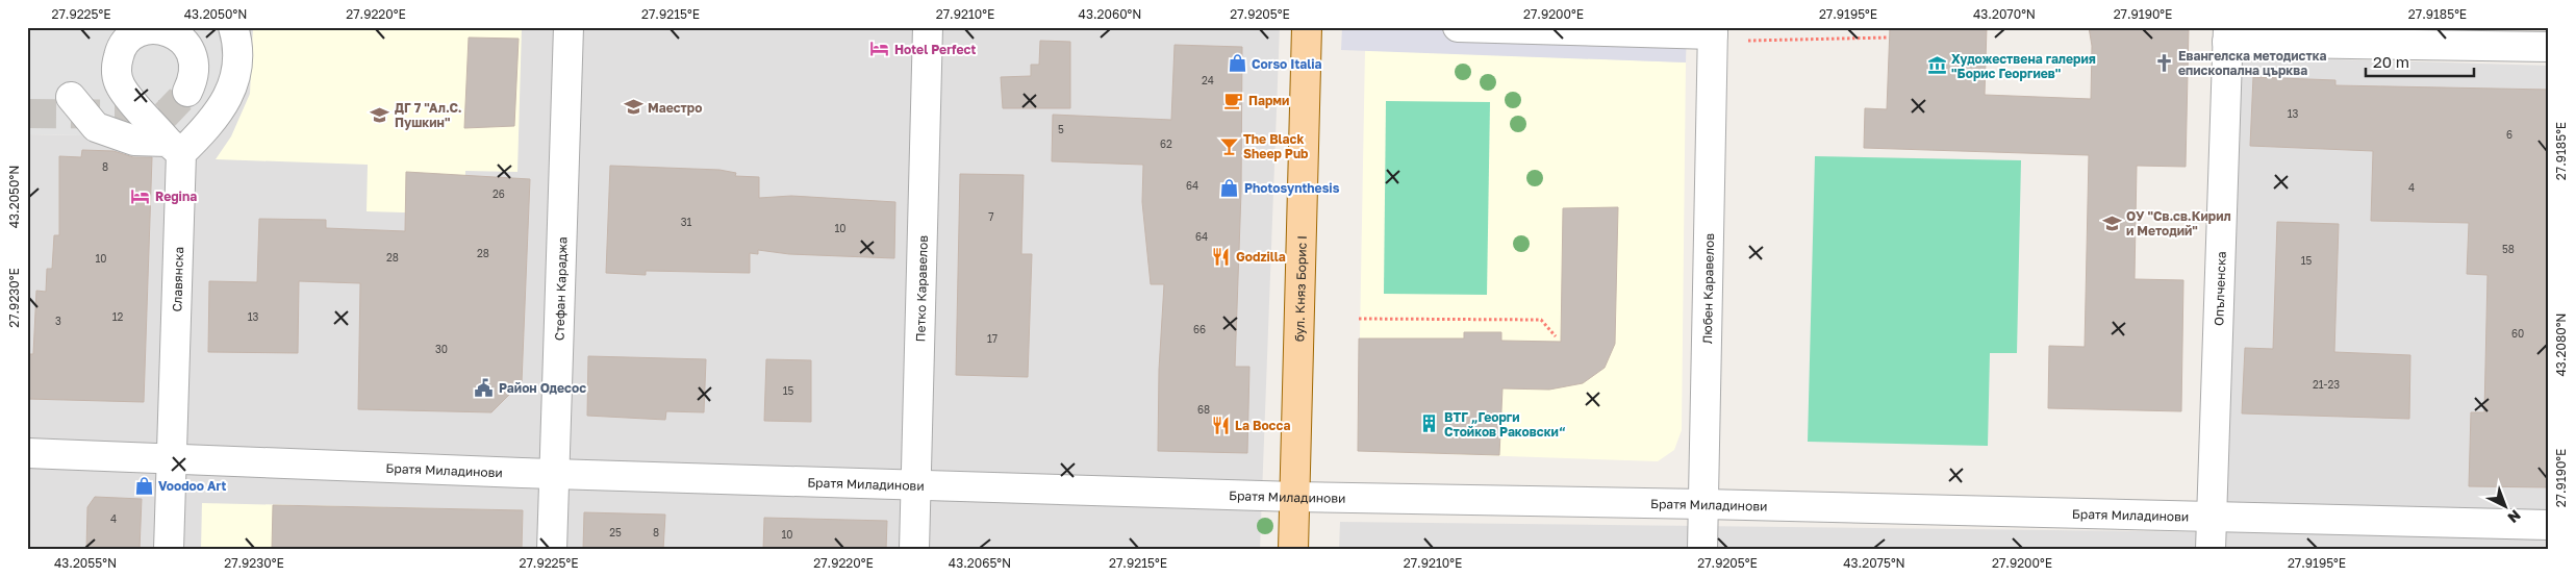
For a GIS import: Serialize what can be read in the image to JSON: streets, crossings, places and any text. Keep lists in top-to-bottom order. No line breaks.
{"streets":{"main road":["бул. Княз Борис I"],"street":["Славянска","Стефан Караджа","Петко Каравелов","Любен Каравелов","Опълченска","Братя Миладинови"]},"crossings":[["Славянска","Братя Миладинови"],["Стефан Караджа","Братя Миладинови"],["Петко Каравелов","Братя Миладинови"],["бул. Княз Борис I","Братя Миладинови"],["Любен Каравелов","Братя Миладинови"],["Опълченска","Братя Миладинови"]],"places":{"hotel":["Hotel Perfect","Regina"],"church":["Евангелска методистка епископална църква"],"shop":["Corso Italia","Photosynthesis","Voodoo Art"],"museum":["Художествена галерия \"Борис Георгиев\""],"cafe":["Парми"],"school or university":["Маестро","ДГ 7 \"Ал.С. Пушкин\"","ОУ \"Св.св.Кирил и Методий\""],"bar":["The Black Sheep Pub"],"restaurant":["Godzilla","La Bocca"],"public building":["Район Одесос"],"building":["ВТГ „Георги Стойков Раковски“"]},"house_numbers":["24","13","5","6","62","8","64","4","26","7","31","10","64","58","28","28","10","15","12","13","3","66","60","17","30","21-23","15","68","4","25","8","10"],"scale_bar":"20 m","north":"bottom right","coordinates":["27.9225°E","43.2050°N","27.9220°E","27.9215°E","27.9210°E","43.2060°N","27.9205°E","27.9200°E","27.9195°E","43.2070°N","27.9190°E","27.9185°E","27.9230°E","43.2080°N","43.2055°N","43.2065°N","43.2075°N"]}
